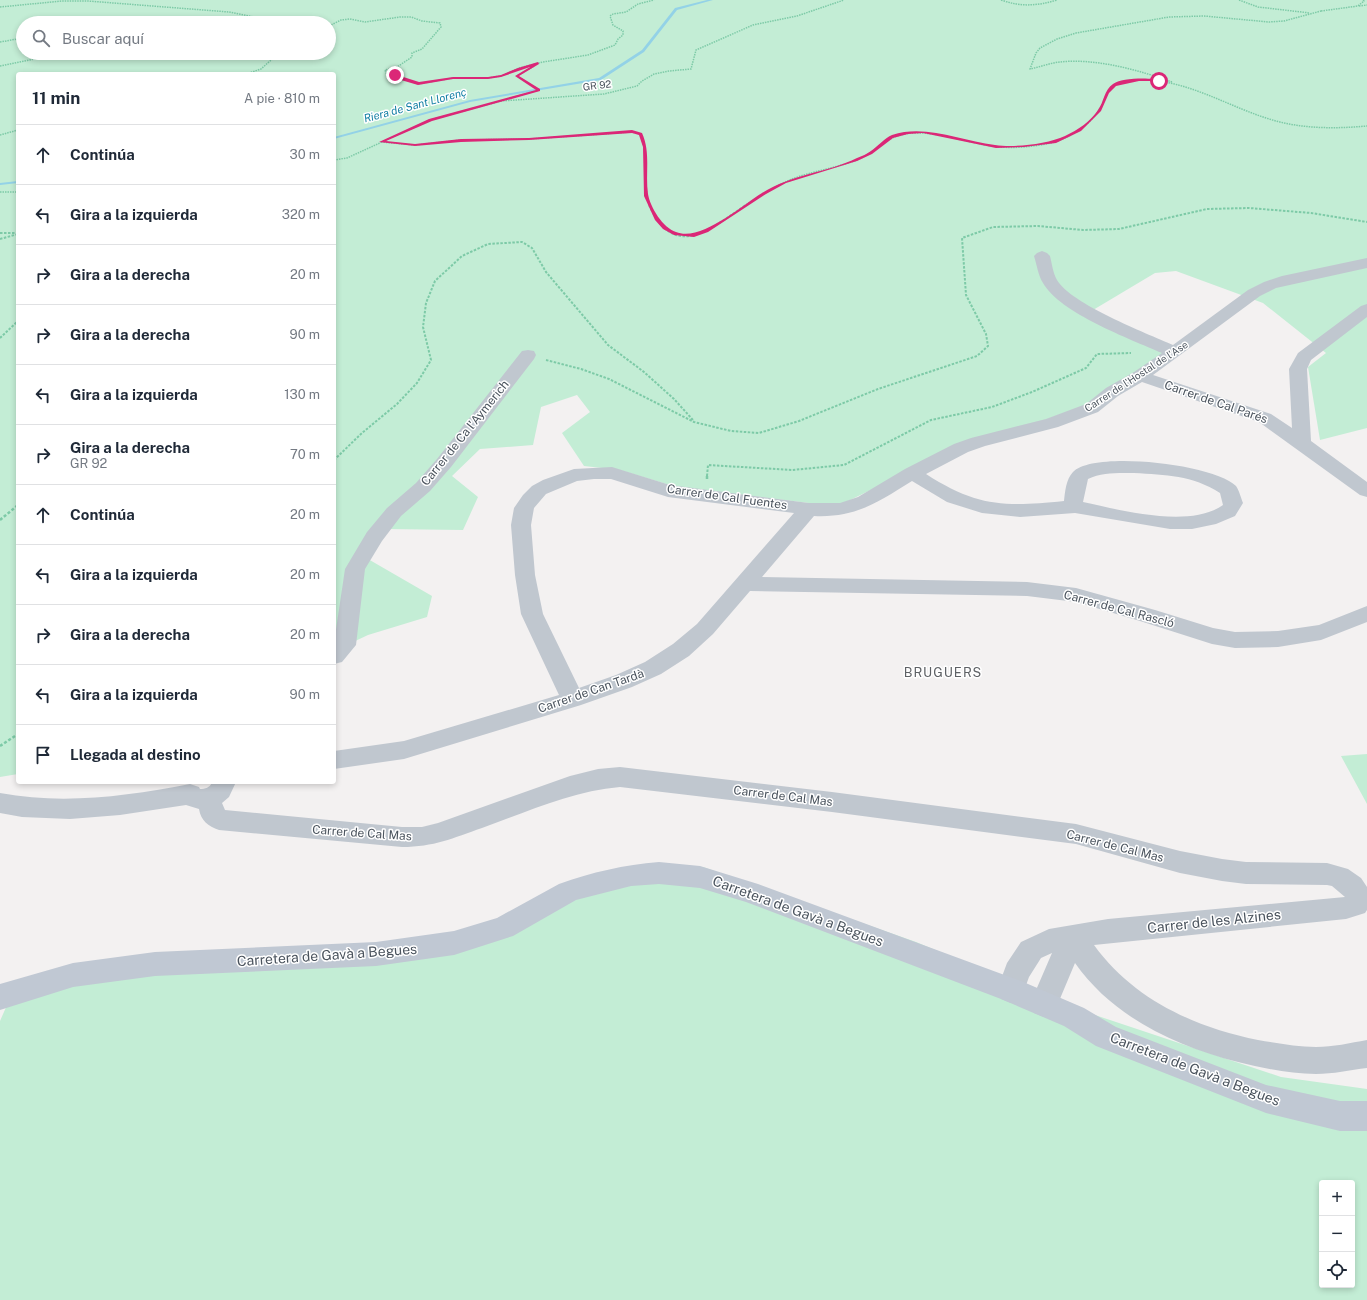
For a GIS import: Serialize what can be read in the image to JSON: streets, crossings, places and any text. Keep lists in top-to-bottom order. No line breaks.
{"streets":{"main road":["Carretera de Gavà a Begues"],"street":["Carrer de l'Hostal de l'Ase","Carrer de Cal Parés","Carrer de Ca l'Aymerich","Carrer de Cal Fuentes","Carrer de Cal Rascló","Carrer de Can Tardà","Carrer de Cal Mas","Carrer de les Alzines"],"path":["GR 92"]},"crossings":[["Carrer de l'Hostal de l'Ase","Carrer de Cal Parés"],["Carrer de l'Hostal de l'Ase","Carrer de Cal Fuentes"],["Carrer de l'Hostal de l'Ase","Carrer de Can Tardà"],["Carrer de Cal Fuentes","Carrer de Can Tardà"],["Carrer de Cal Rascló","Carrer de Can Tardà"],["Carrer de Cal Mas","Carrer de les Alzines"],["Carretera de Gavà a Begues","Carrer de les Alzines"]],"districts":["BRUGUERS"],"water":["Riera de Sant Llorenç"],"page":{"search":"Buscar aquí","heading":["11 min","A pie · 810 m"],"list":[["Continúa","30 m"],["Gira a la izquierda","320 m"],["Gira a la derecha","20 m"],["Gira a la derecha","90 m"],["Gira a la izquierda","130 m"],["Gira a la derecha","GR 92","70 m"],["Continúa","20 m"],["Gira a la izquierda","20 m"],["Gira a la derecha","20 m"],["Gira a la izquierda","90 m"],"Llegada al destino"],"map_buttons":["+","−"]}}
